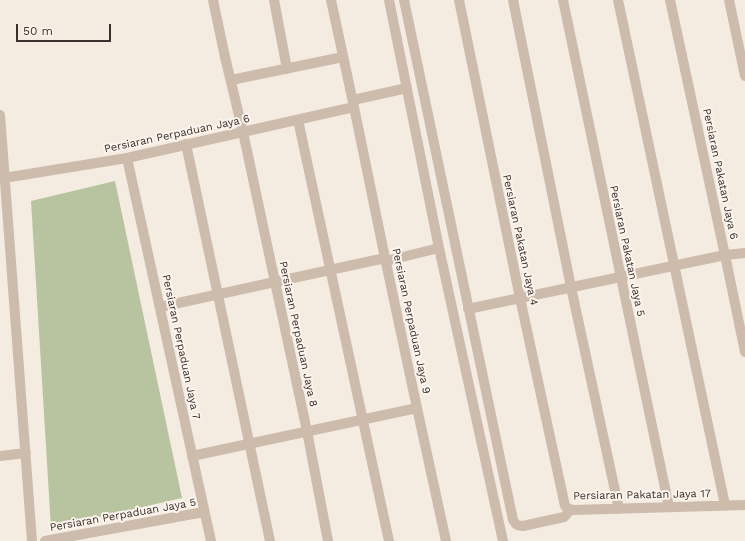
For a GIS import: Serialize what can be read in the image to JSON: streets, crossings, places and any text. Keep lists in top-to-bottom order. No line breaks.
{"streets":{"street":["Persiaran Perpaduan Jaya 6","Persiaran Pakatan Jaya 6","Persiaran Pakatan Jaya 4","Persiaran Pakatan Jaya 5","Persiaran Perpaduan Jaya 9","Persiaran Perpaduan Jaya 8","Persiaran Perpaduan Jaya 7","Persiaran Pakatan Jaya 17","Persiaran Perpaduan Jaya 5"]},"crossings":[["Persiaran Perpaduan Jaya 6","Persiaran Perpaduan Jaya 9"],["Persiaran Perpaduan Jaya 6","Persiaran Perpaduan Jaya 8"],["Persiaran Perpaduan Jaya 6","Persiaran Perpaduan Jaya 7"],["Persiaran Pakatan Jaya 4","Persiaran Pakatan Jaya 17"],["Persiaran Pakatan Jaya 5","Persiaran Pakatan Jaya 17"],["Persiaran Perpaduan Jaya 7","Persiaran Perpaduan Jaya 5"]],"scale_bar":"50 m"}
